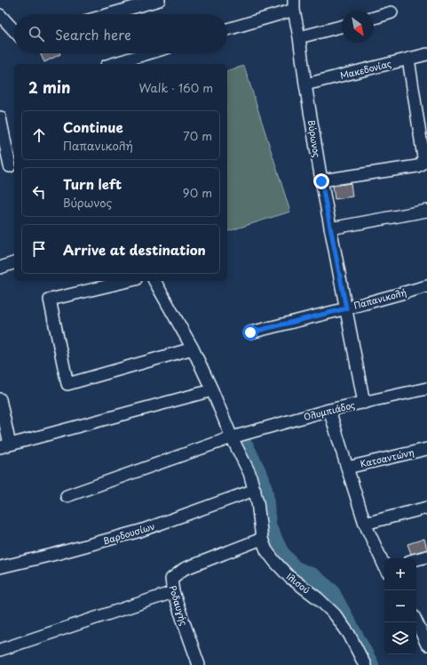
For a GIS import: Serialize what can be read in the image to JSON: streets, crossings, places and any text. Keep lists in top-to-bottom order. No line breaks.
{"streets":{"street":["Μακεδονίας","Βύρωνος","Παπανικολή","Ολυμπιάδος","Κατσαντώνη","Βαρδουσίων","Ιλισού","Ροδαυγής"]},"crossings":[["Μακεδονίας","Βύρωνος"],["Βύρωνος","Παπανικολή"],["Βύρωνος","Ολυμπιάδος"],["Ολυμπιάδος","Ιλισού"],["Βαρδουσίων","Ιλισού"],["Ιλισού","Ροδαυγής"]],"north":"bottom right","page":{"search":"Search here","heading":["2 min","Walk · 160 m"],"list":[["Continue","Παπανικολή","70 m"],["Turn left","Βύρωνος","90 m"],"Arrive at destination"],"map_buttons":["+","−"]}}
